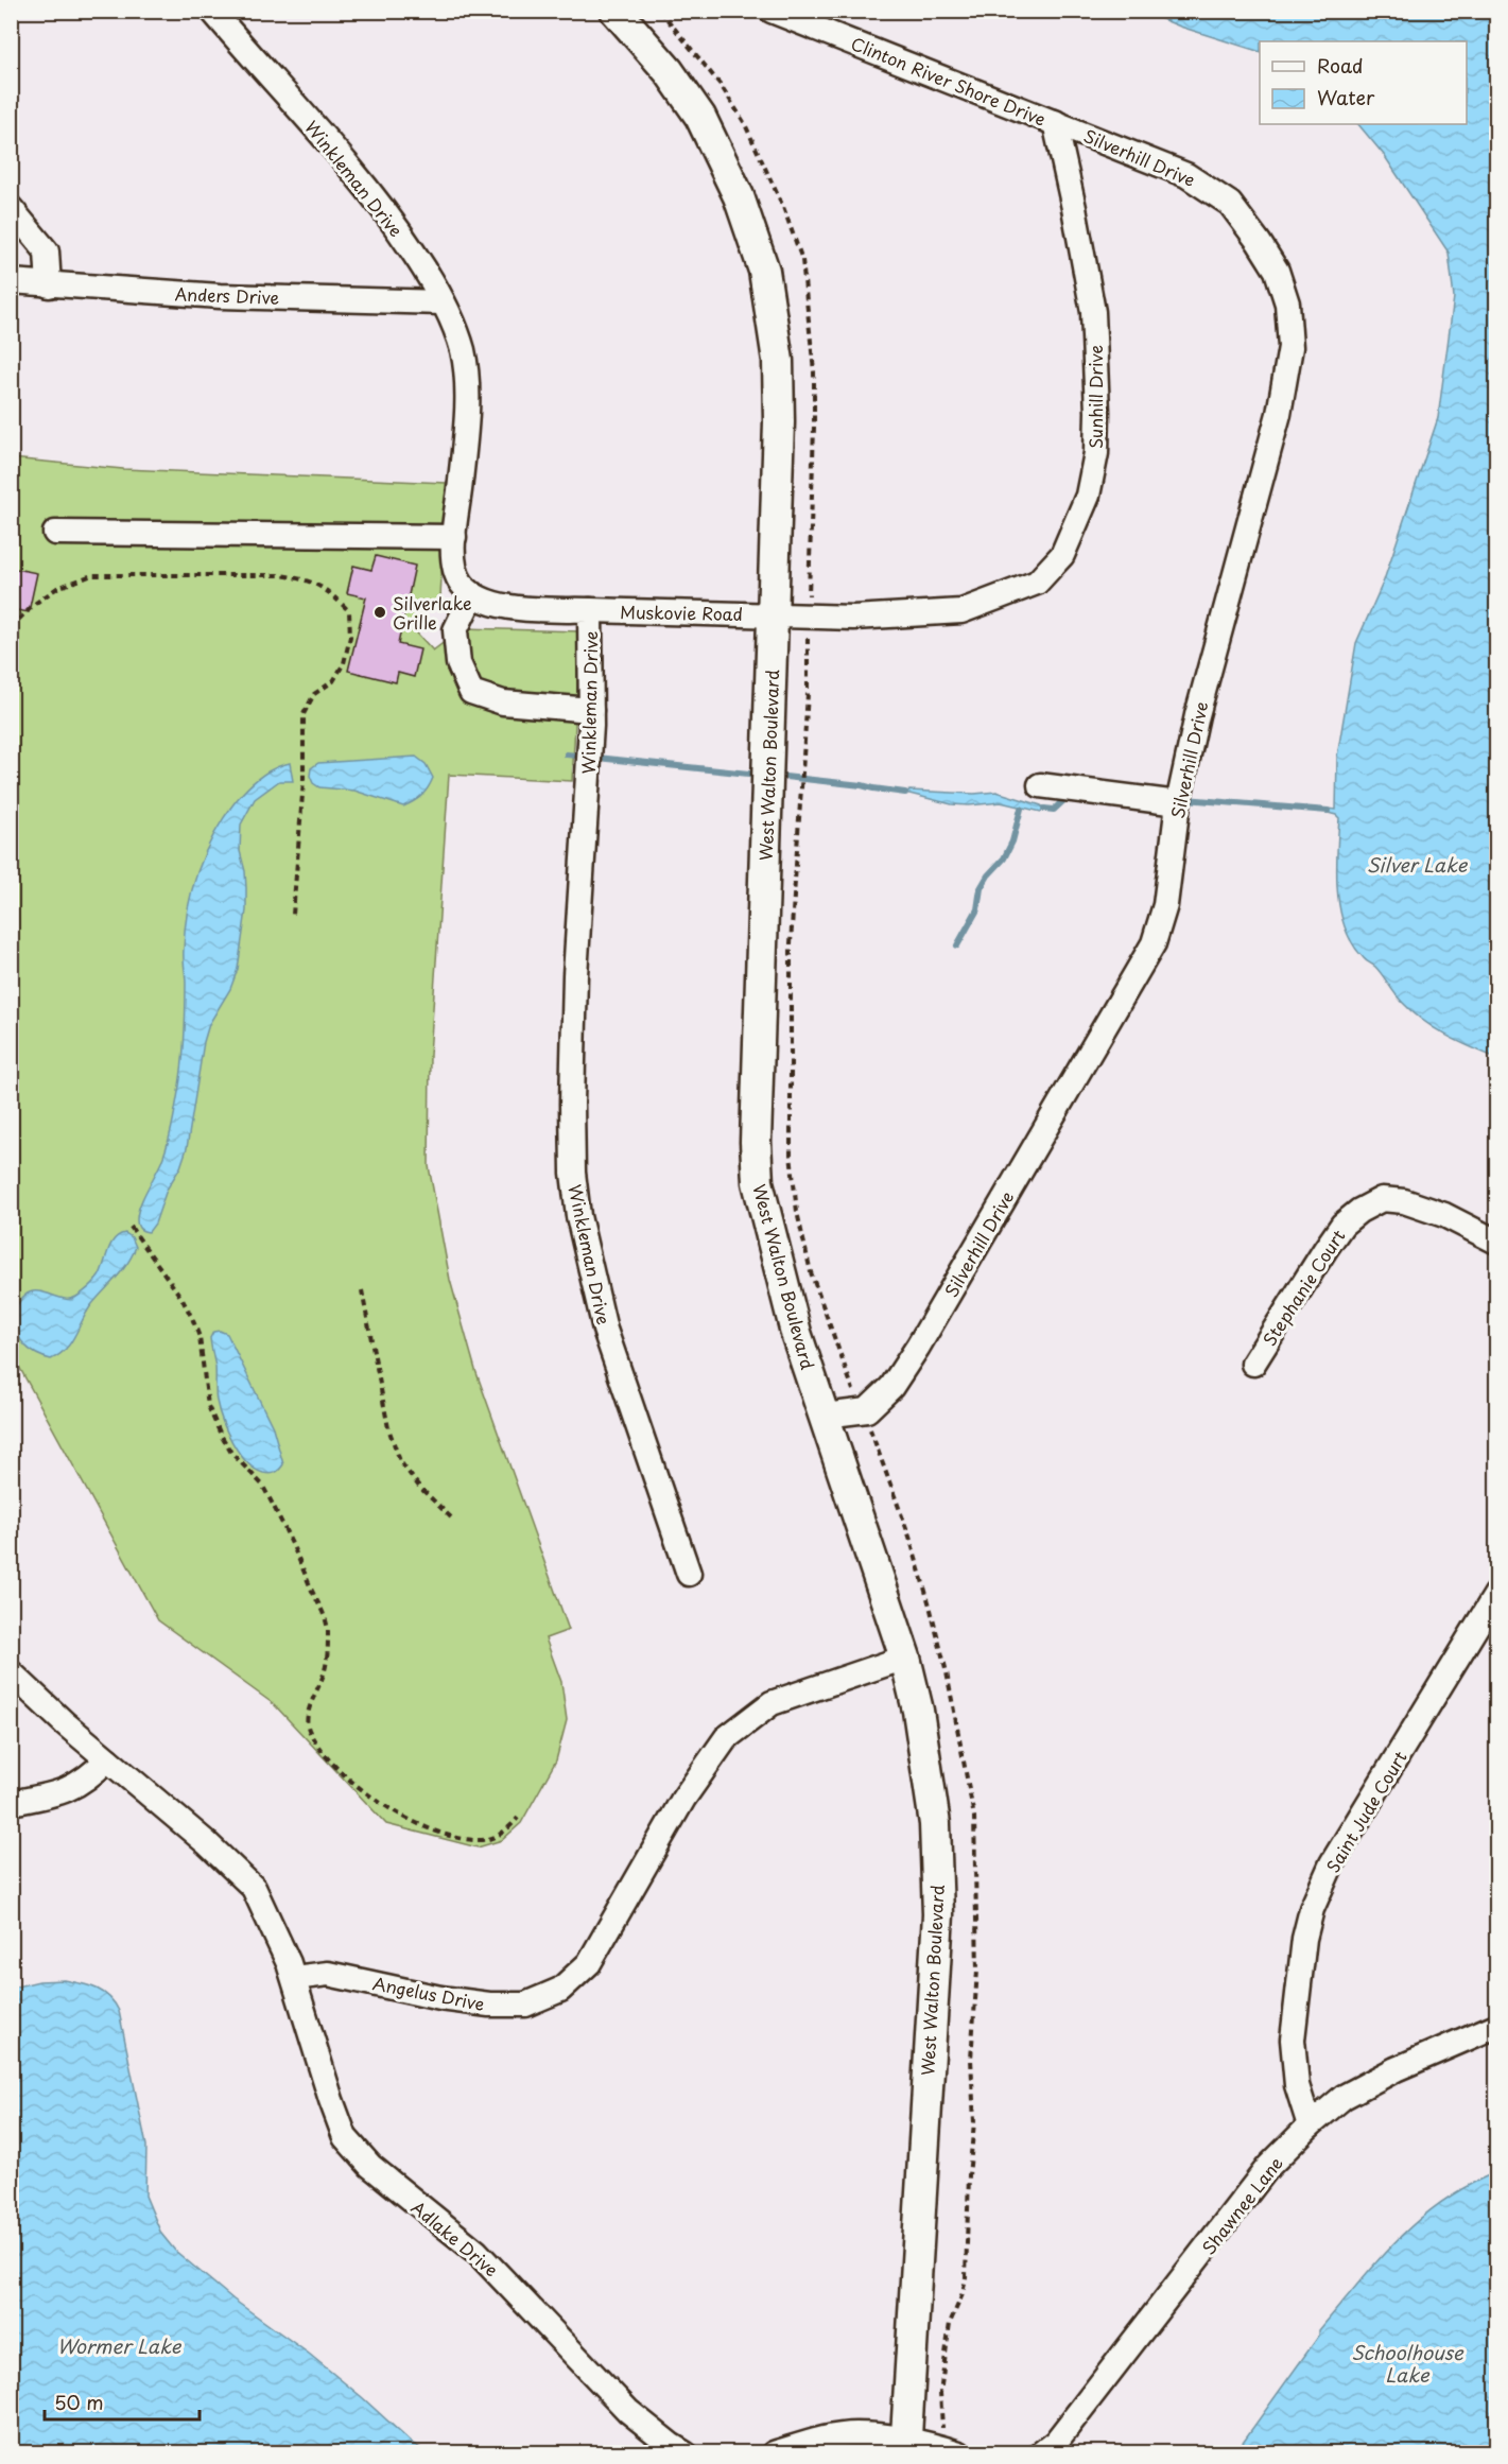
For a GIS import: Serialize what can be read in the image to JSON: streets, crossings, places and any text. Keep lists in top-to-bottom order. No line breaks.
{"streets":{"main road":["West Walton Boulevard"],"street":["Clinton River Shore Drive","Silverhill Drive","Winkleman Drive","Anders Drive","Sunhill Drive","Muskovie Road","Stephanie Court","Saint Jude Court","Angelus Drive","Shawnee Lane","Adlake Drive"]},"crossings":[["Clinton River Shore Drive","Silverhill Drive"],["Clinton River Shore Drive","Sunhill Drive"],["Silverhill Drive","Sunhill Drive"],["Silverhill Drive","West Walton Boulevard"],["Winkleman Drive","Anders Drive"],["Winkleman Drive","Muskovie Road"],["Sunhill Drive","Muskovie Road"],["Sunhill Drive","West Walton Boulevard"],["Muskovie Road","West Walton Boulevard"],["West Walton Boulevard","Angelus Drive"],["Saint Jude Court","Shawnee Lane"],["Angelus Drive","Adlake Drive"]],"water":["Silver Lake","Wormer Lake","Schoolhouse Lake"],"places":["Silverlake Grille"],"legend":["Road","Water"],"scale_bar":"50 m"}
